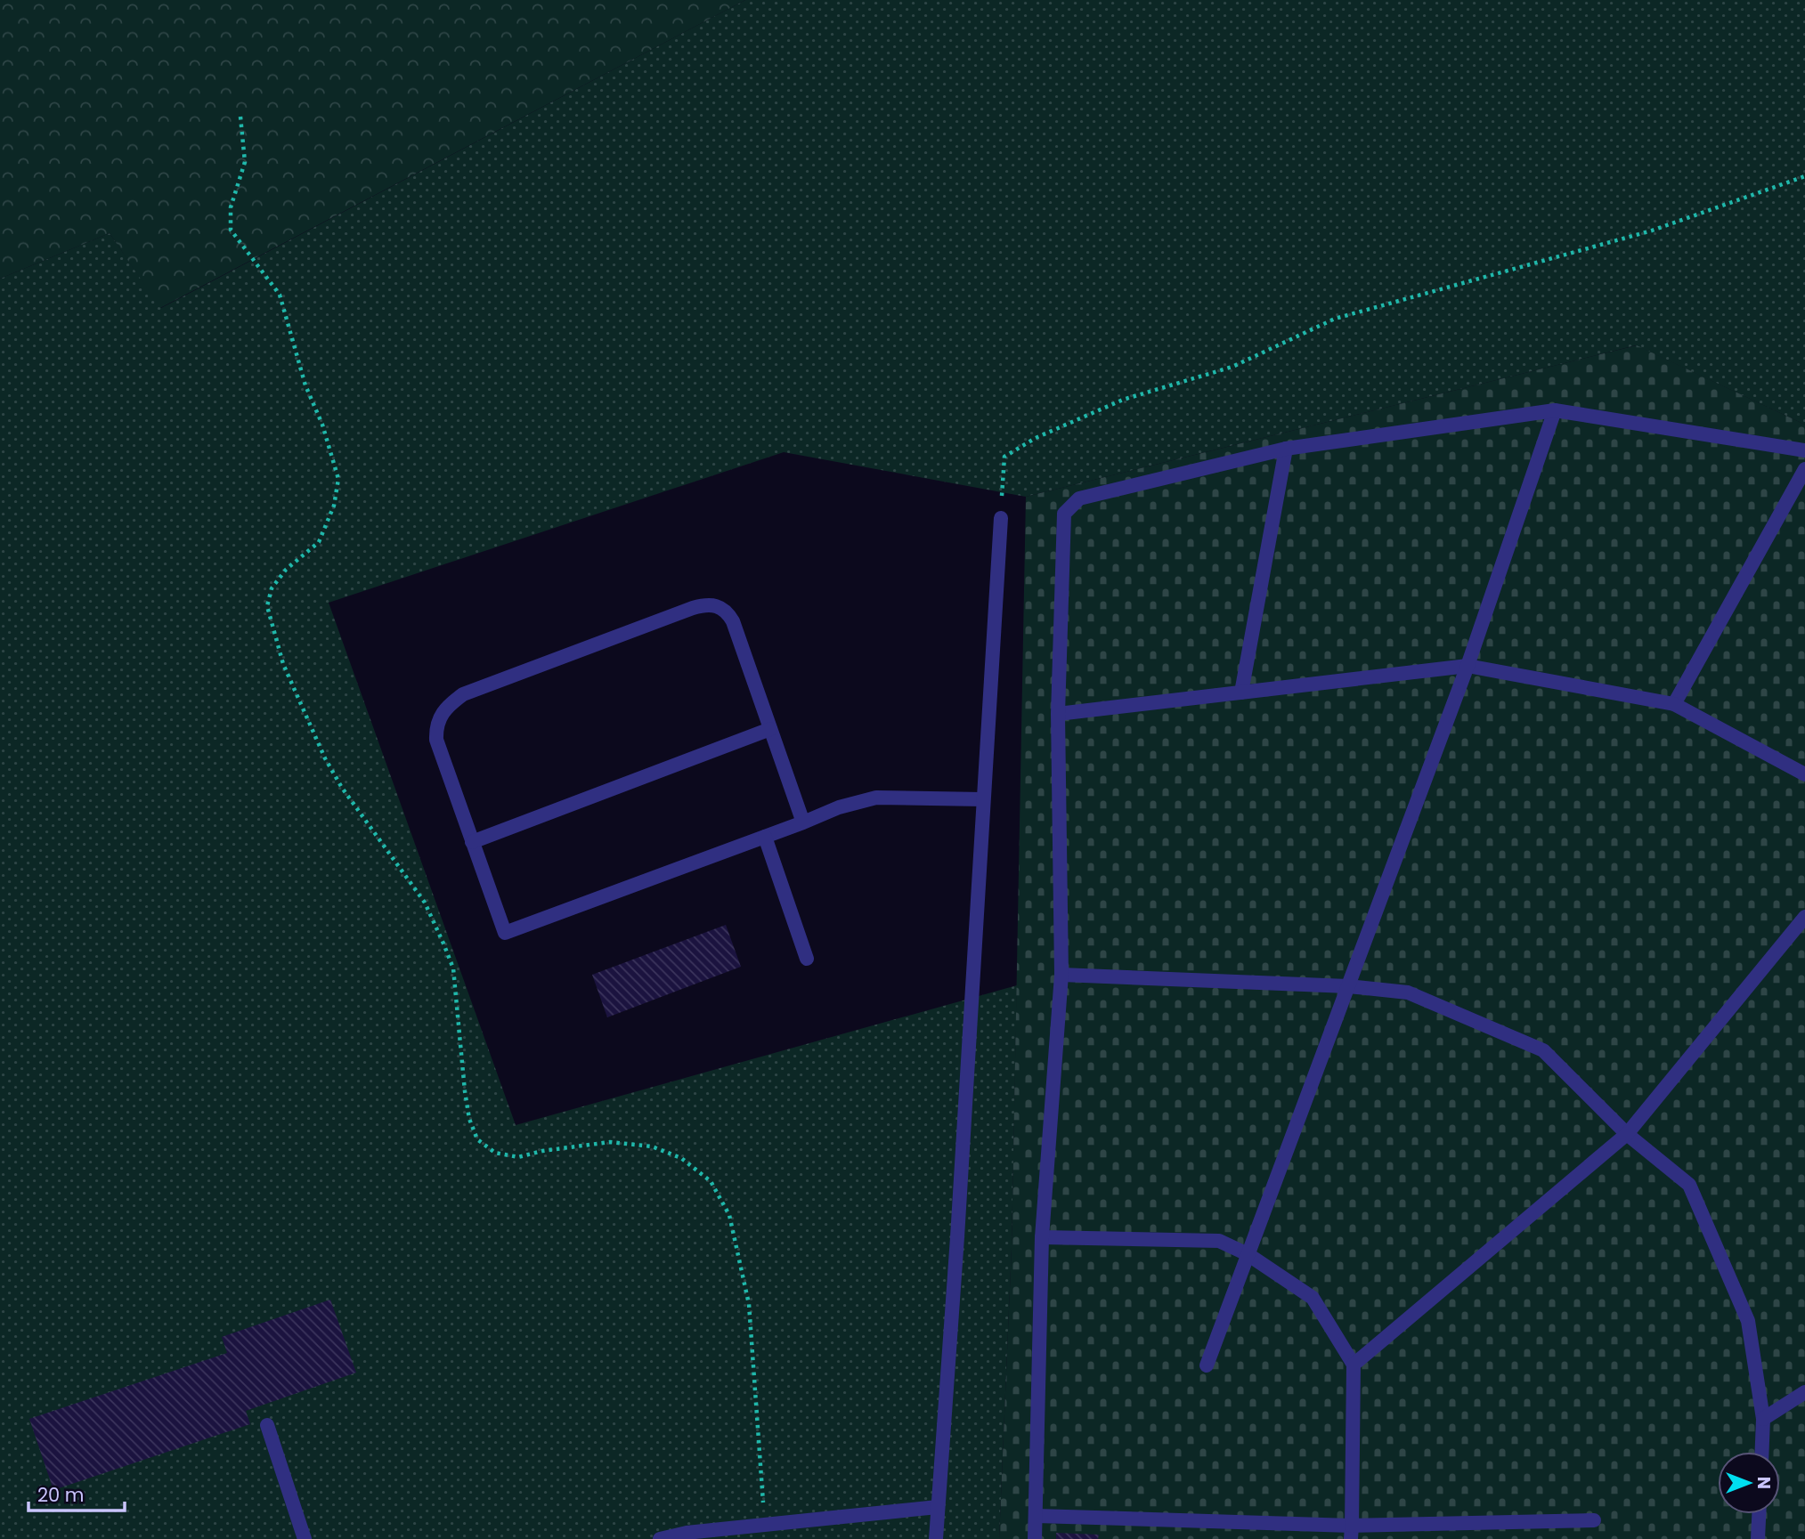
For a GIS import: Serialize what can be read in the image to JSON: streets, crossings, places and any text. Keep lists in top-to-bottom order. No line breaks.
{"scale_bar":"20 m","north":"right"}
